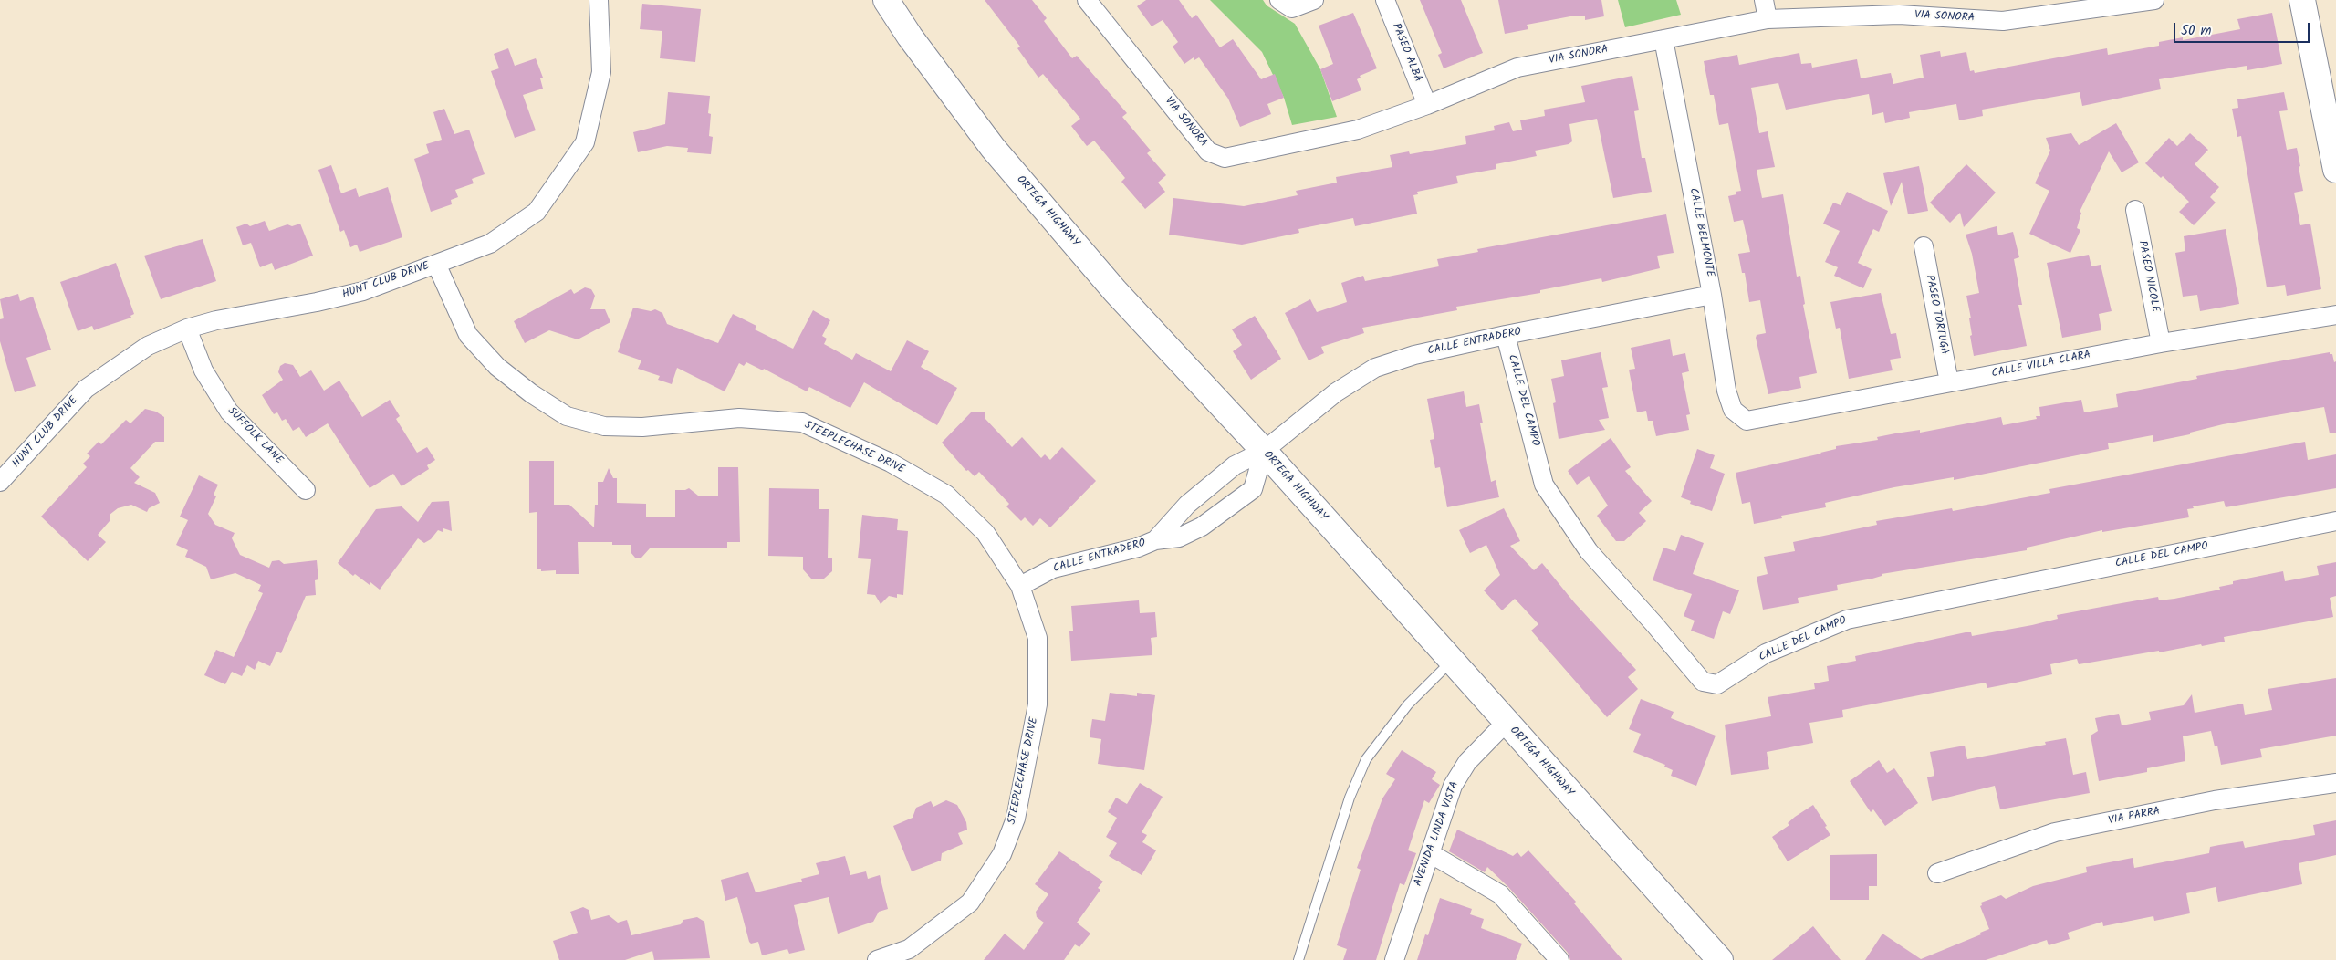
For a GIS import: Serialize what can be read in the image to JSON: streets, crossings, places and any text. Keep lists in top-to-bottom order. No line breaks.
{"streets":{"main road":["ORTEGA HIGHWAY"],"street":["VIA SONORA","PASEO ALBA","CALLE BELMONTE","PASEO NICOLE","HUNT CLUB DRIVE","PASEO TORTUGA","CALLE ENTRADERO","CALLE VILLA CLARA","CALLE DEL CAMPO","SUFFOLK LANE","STEEPLECHASE DRIVE","VIA PARRA","AVENIDA LINDA VISTA"]},"crossings":[["VIA SONORA","PASEO ALBA"],["VIA SONORA","CALLE BELMONTE"],["ORTEGA HIGHWAY","CALLE ENTRADERO"],["ORTEGA HIGHWAY","AVENIDA LINDA VISTA"],["CALLE BELMONTE","CALLE ENTRADERO"],["CALLE BELMONTE","CALLE VILLA CLARA"],["PASEO NICOLE","CALLE VILLA CLARA"],["HUNT CLUB DRIVE","SUFFOLK LANE"],["HUNT CLUB DRIVE","STEEPLECHASE DRIVE"],["PASEO TORTUGA","CALLE VILLA CLARA"],["CALLE ENTRADERO","CALLE DEL CAMPO"],["CALLE ENTRADERO","STEEPLECHASE DRIVE"]],"scale_bar":"50 m"}
